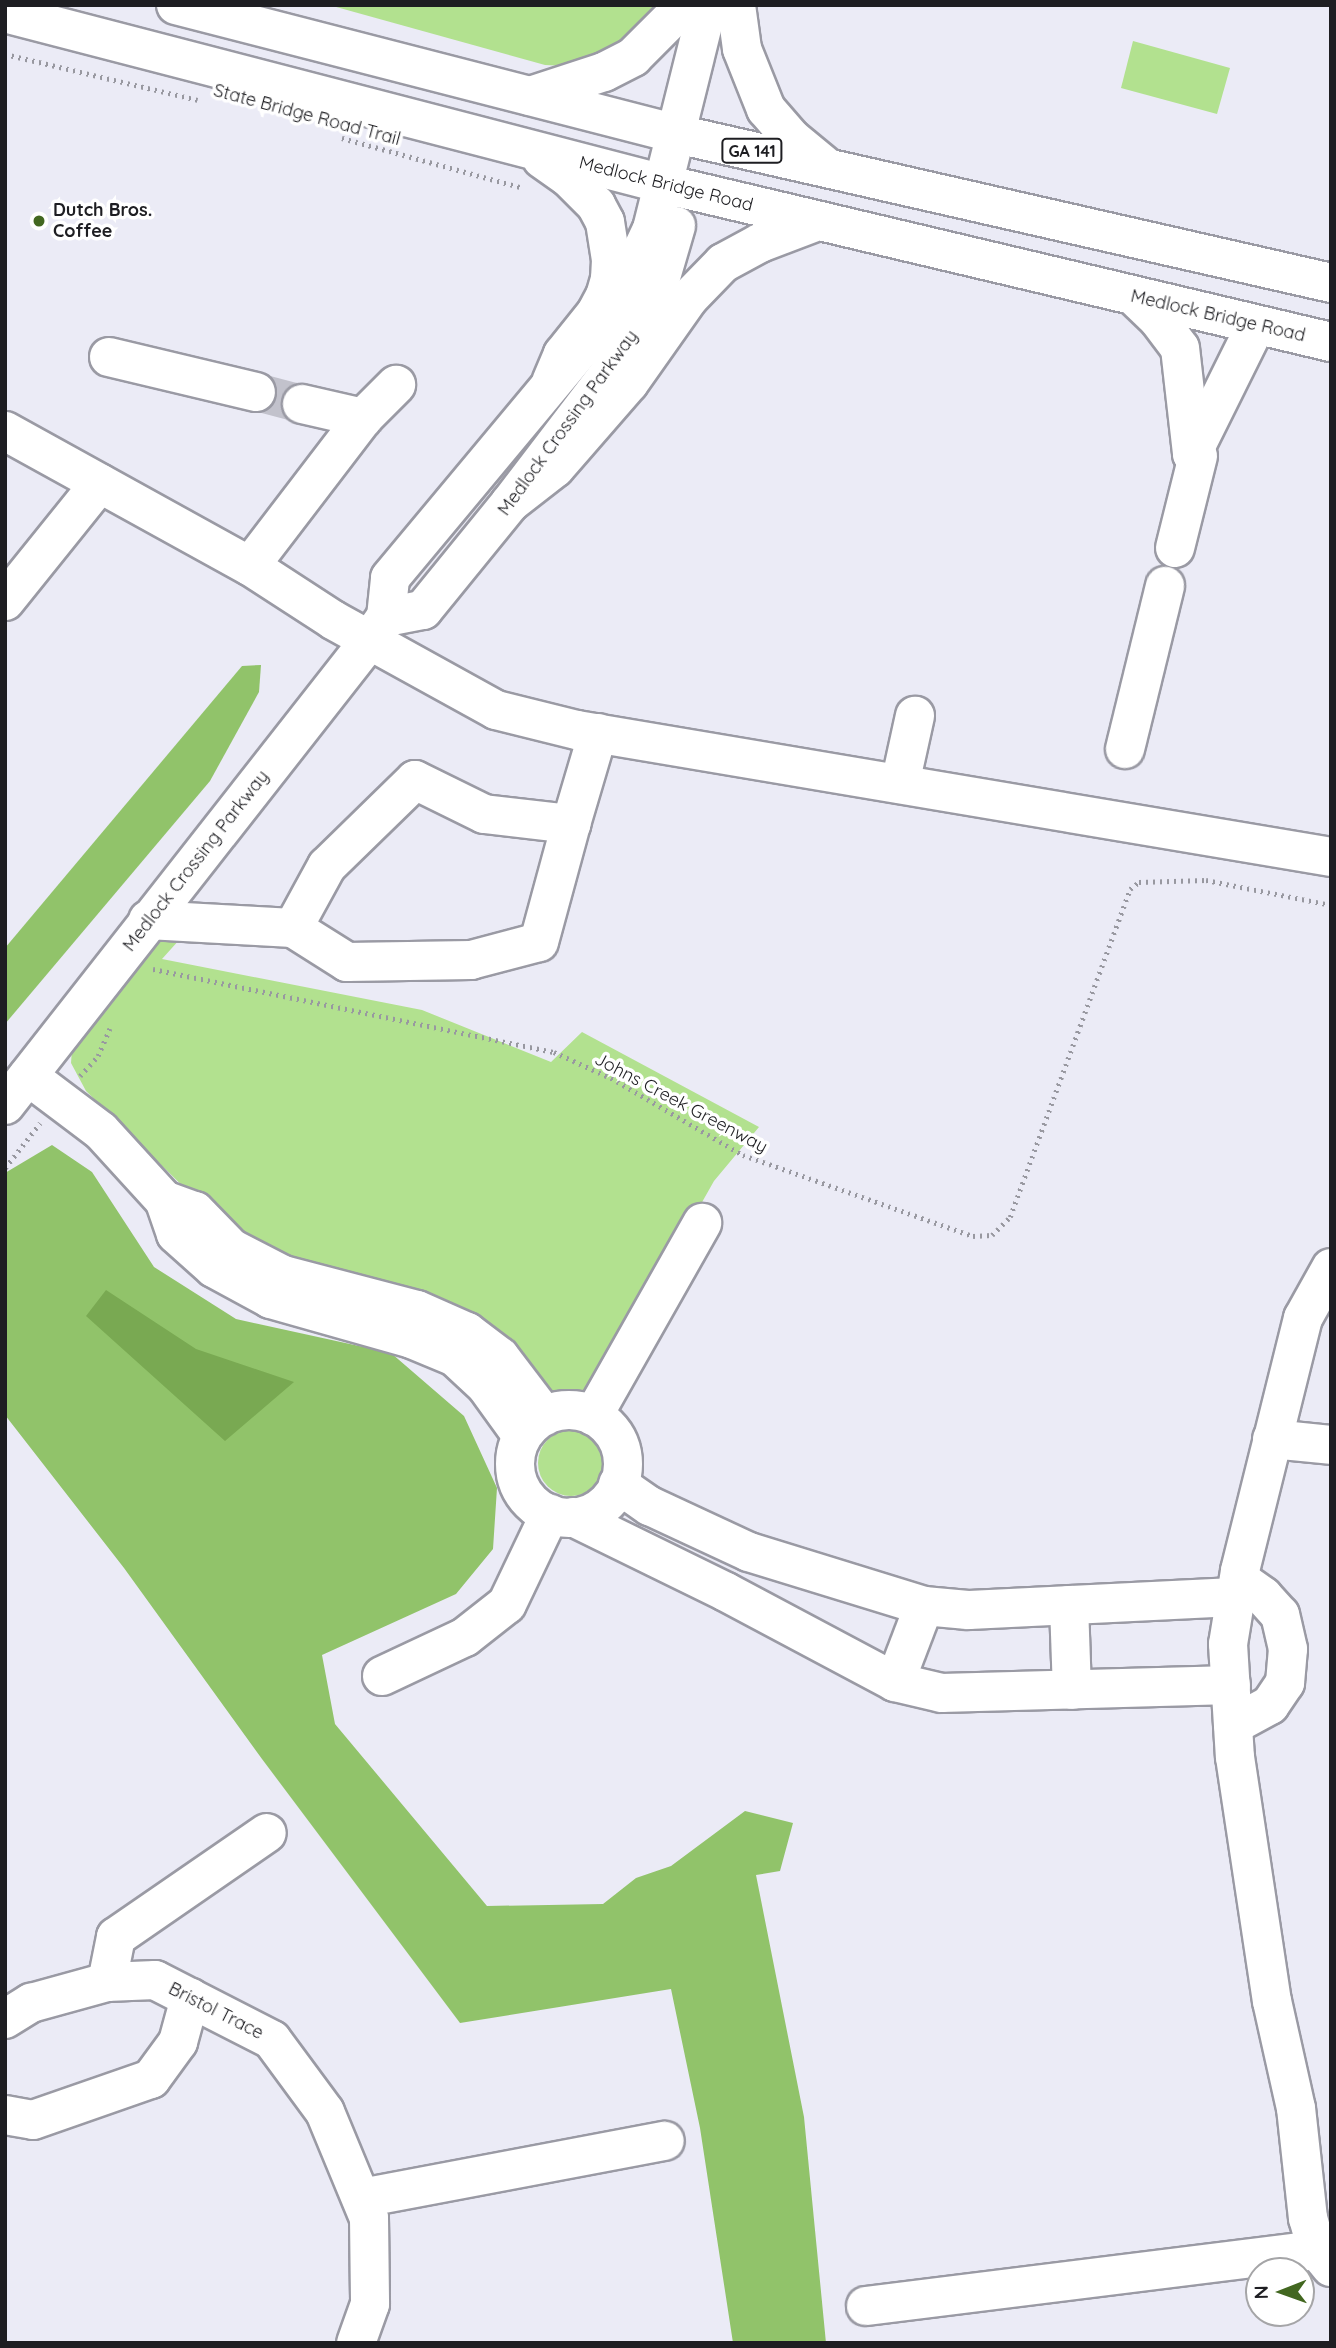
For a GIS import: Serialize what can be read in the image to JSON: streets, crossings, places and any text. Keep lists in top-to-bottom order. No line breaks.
{"streets":{"main road":["GA 141","Medlock Bridge Road","Medlock Crossing Parkway","Bristol Trace"],"path":["State Bridge Road Trail","Johns Creek Greenway"]},"crossings":[["GA 141","Medlock Crossing Parkway"],["Medlock Bridge Road","Medlock Crossing Parkway"]],"places":["Dutch Bros. Coffee"],"north":"left"}
